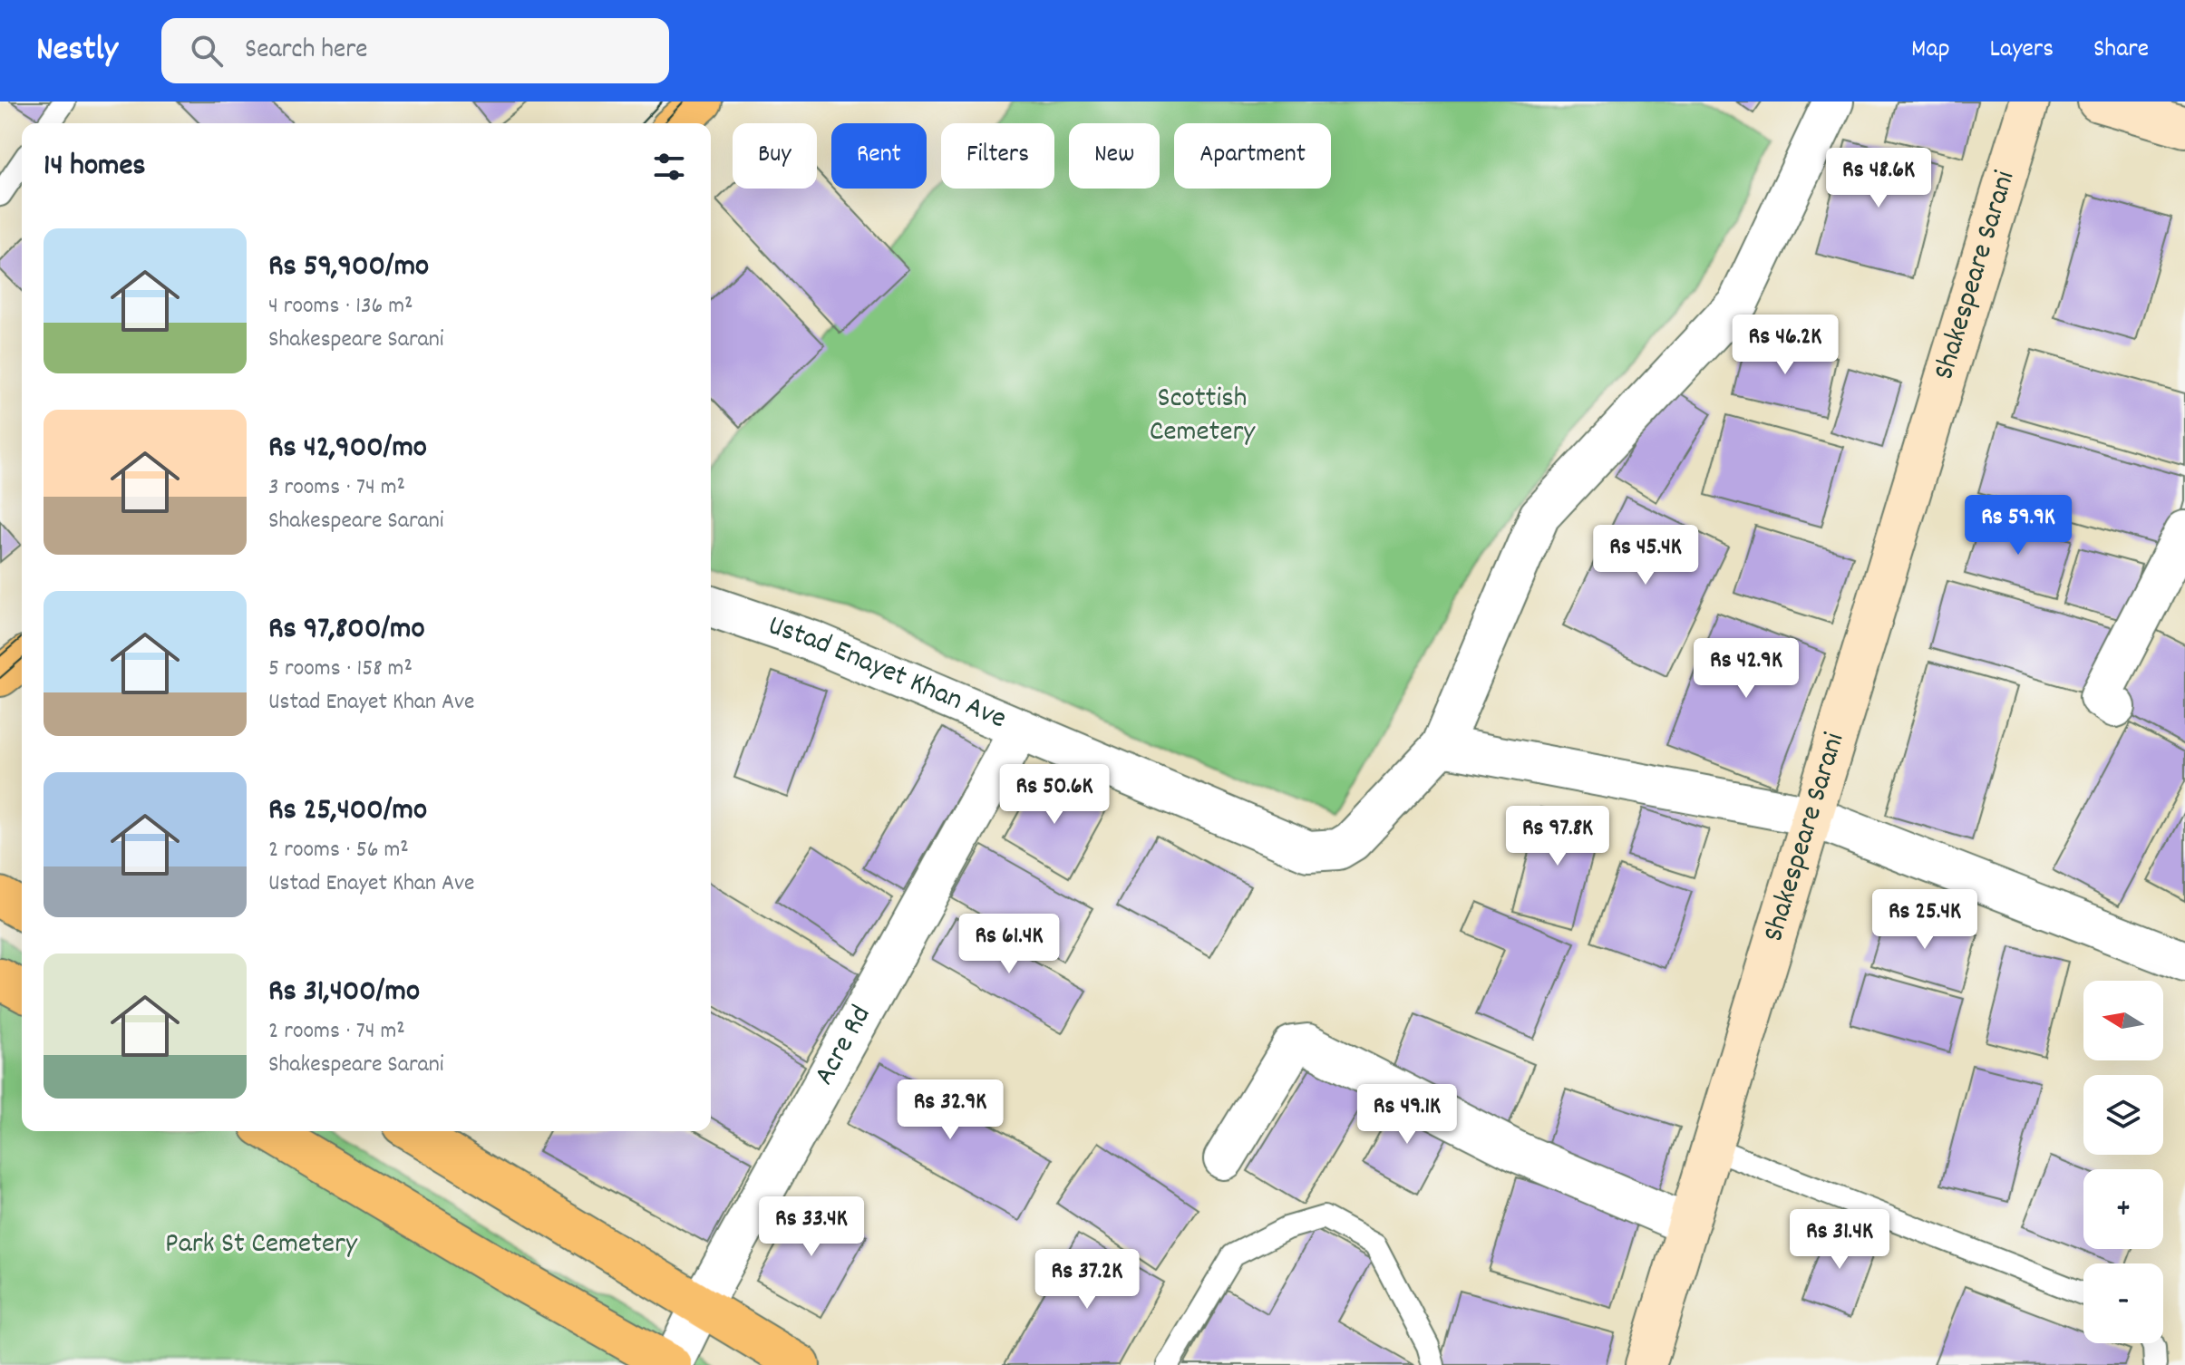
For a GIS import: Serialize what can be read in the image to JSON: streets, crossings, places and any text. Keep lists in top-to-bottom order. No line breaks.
{"streets":{"main road":["Shakespeare Sarani"],"street":["Ustad Enayet Khan Ave","Acre Rd"]},"crossings":[["Ustad Enayet Khan Ave","Acre Rd"]],"parks":["Scottish Cemetery","Park St Cemetery"],"north":"left","page":{"header":"Nestly","search":"Search here","nav":["Map","Layers","Share"],"chip":["Buy","Rent","Filters","New","Apartment"],"heading":"14 homes","price":["Rs 48.6K","Rs 46.2K","Rs 59.9K","Rs 45.4K","Rs 42.9K","Rs 50.6K","Rs 97.8K","Rs 25.4K","Rs 61.4K","Rs 32.9K","Rs 49.1K","Rs 33.4K","Rs 31.4K","Rs 37.2K"],"list":[{"name":"Rs 59,900/mo","note":"4 rooms · 136 m² · Shakespeare Sarani"},{"name":"Rs 42,900/mo","note":"3 rooms · 74 m² · Shakespeare Sarani"},{"name":"Rs 97,800/mo","note":"5 rooms · 158 m² · Ustad Enayet Khan Ave"},{"name":"Rs 25,400/mo","note":"2 rooms · 56 m² · Ustad Enayet Khan Ave"},{"name":"Rs 31,400/mo","note":"2 rooms · 74 m² · Shakespeare Sarani"}],"map_buttons":["+","−"]}}
